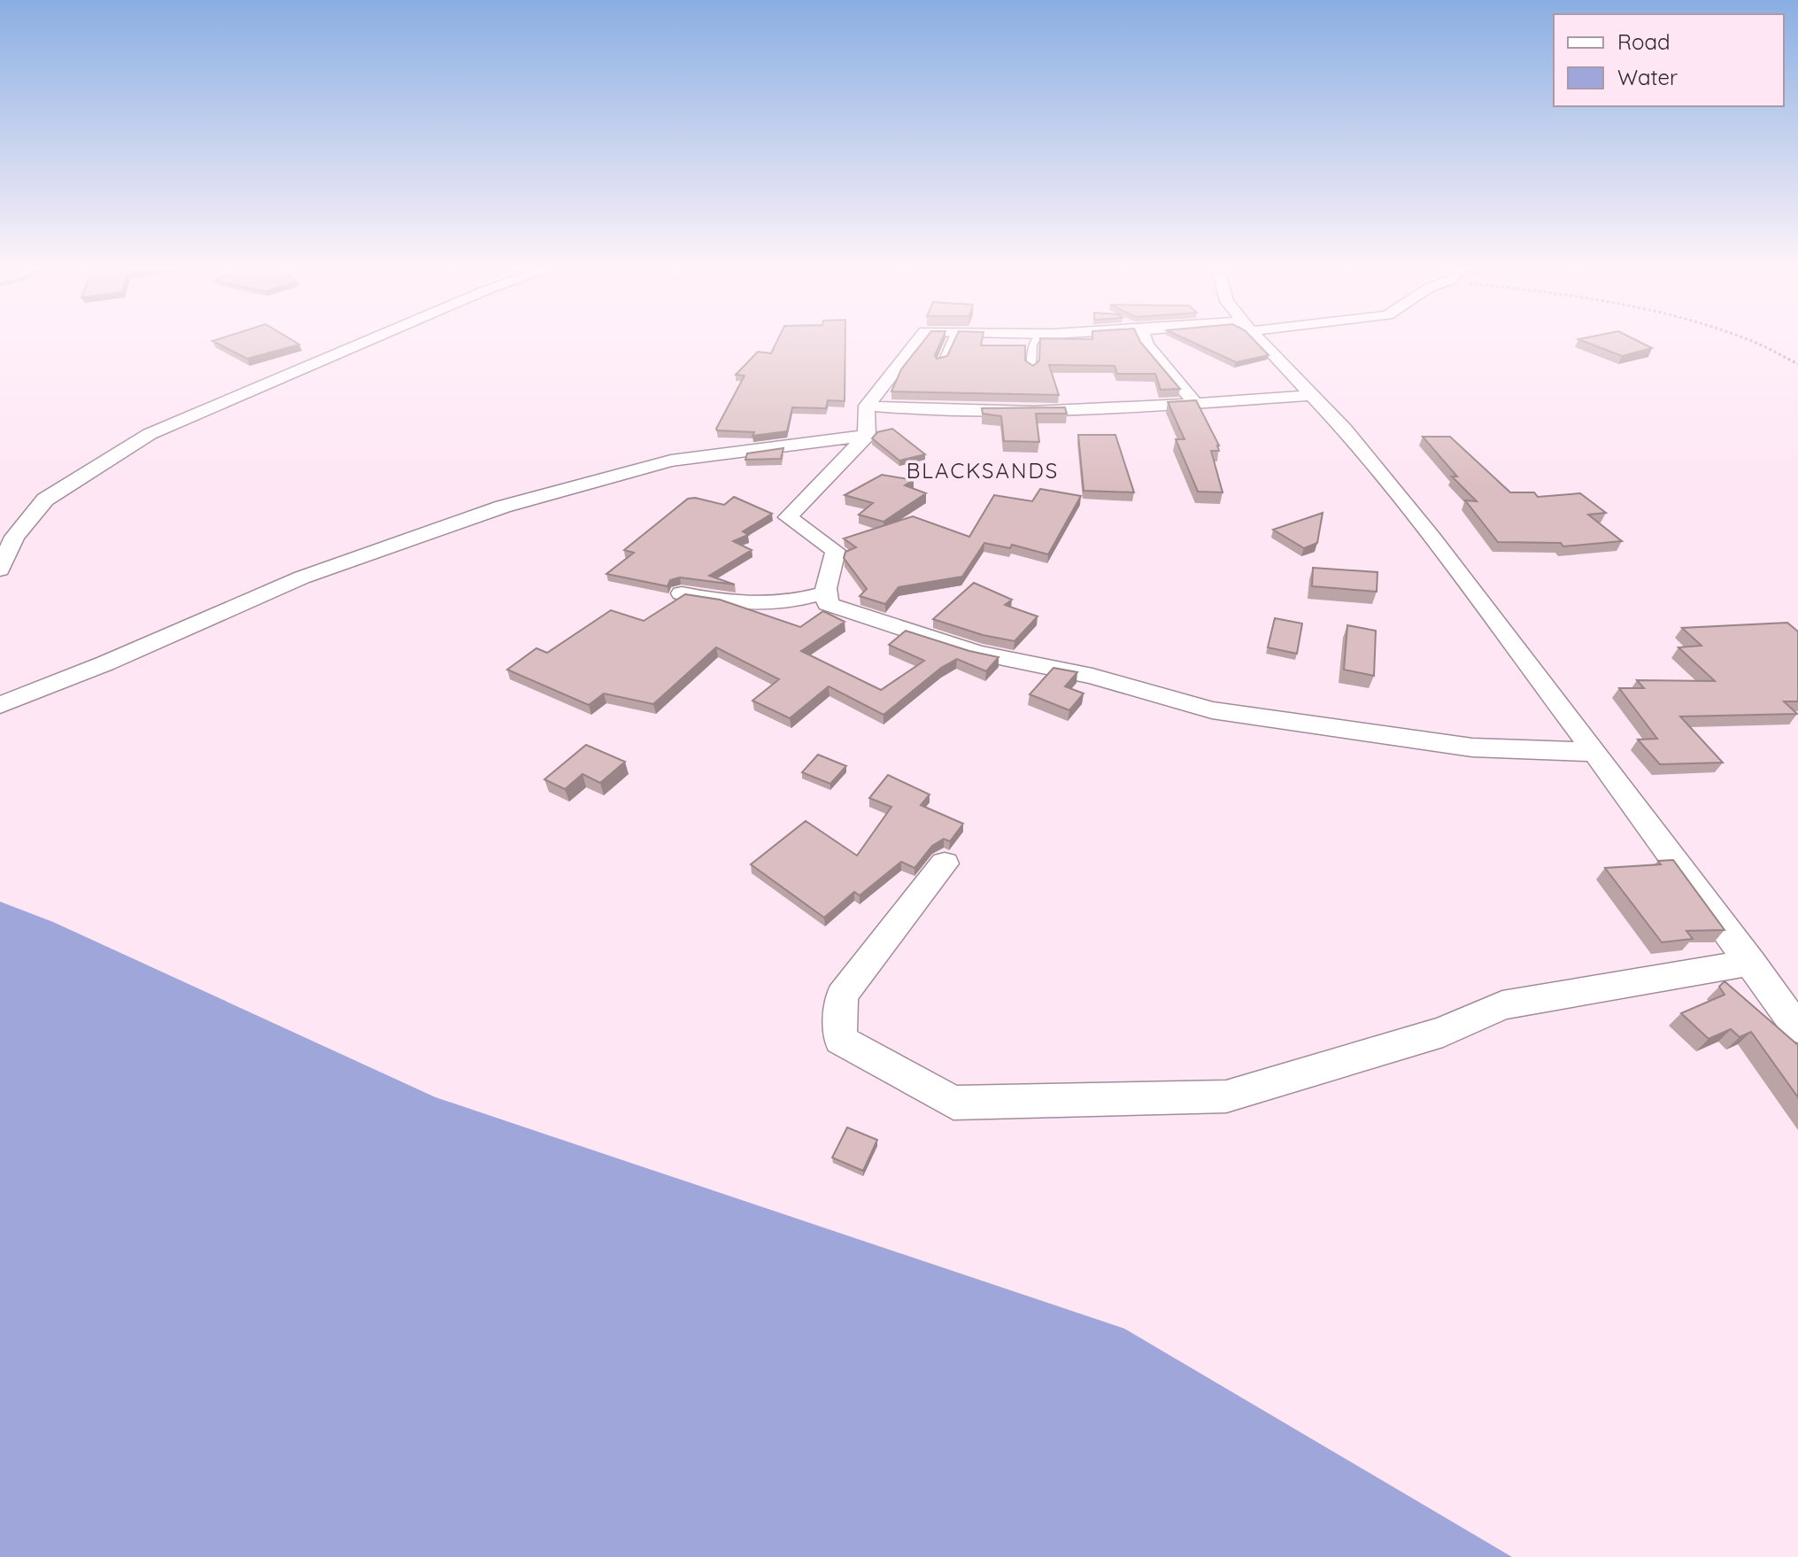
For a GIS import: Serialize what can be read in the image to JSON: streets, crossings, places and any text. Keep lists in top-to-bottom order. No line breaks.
{"districts":["BLACKSANDS"],"legend":["Road","Water"]}
